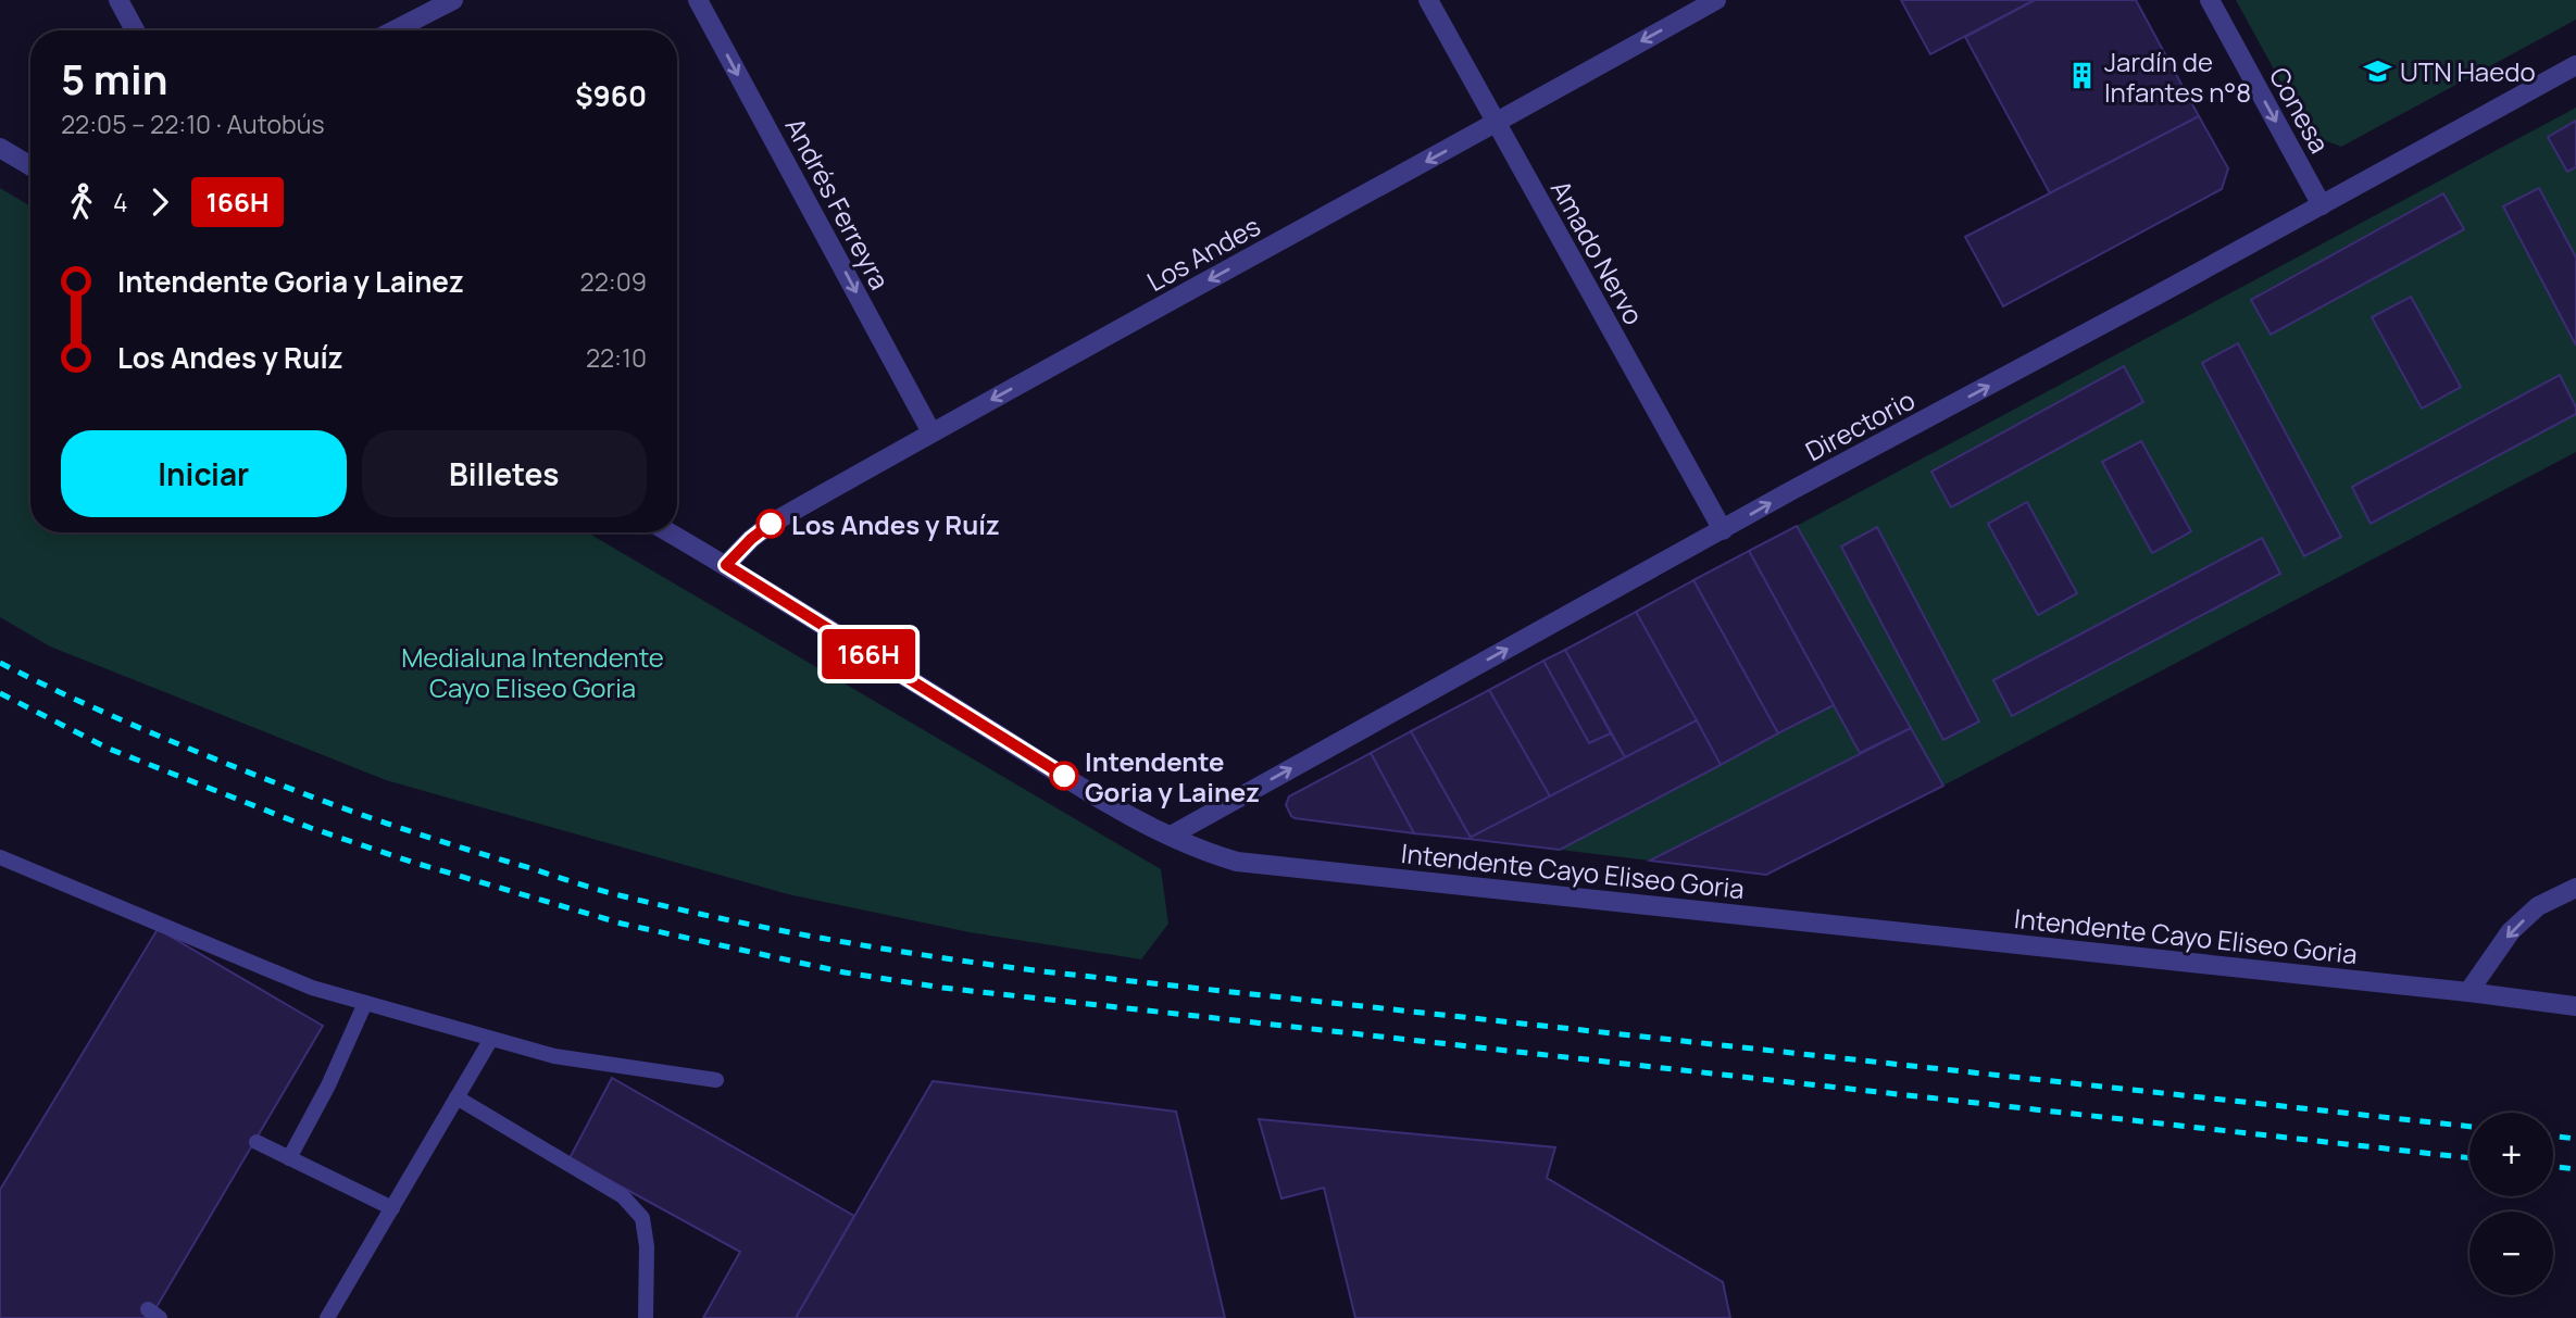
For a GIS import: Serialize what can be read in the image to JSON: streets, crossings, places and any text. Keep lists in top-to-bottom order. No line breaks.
{"streets":{"street":["Conesa","Andrés Ferreyra","Amado Nervo","Los Andes","Directorio","Intendente Cayo Eliseo Goria"]},"crossings":[["Conesa","Directorio"],["Andrés Ferreyra","Los Andes"],["Amado Nervo","Los Andes"],["Amado Nervo","Directorio"],["Los Andes","Intendente Cayo Eliseo Goria"],["Directorio","Intendente Cayo Eliseo Goria"]],"one_way":["Conesa","Andrés Ferreyra","Los Andes","Directorio"],"parks":["Medialuna Intendente Cayo Eliseo Goria"],"places":{"school or university":["UTN Haedo"],"building":["Jardín de Infantes n°8"],"other":["Los Andes y Ruíz","Intendente Goria y Lainez"]},"lines":["bus line 166H"],"page":{"on_map":"166H","heading":["5 min","22:05 – 22:10 · Autobús","$960"],"legs":["4","166H"],"list":[{"name":"Intendente Goria y Lainez","value":"22:09"},{"name":"Los Andes y Ruíz","value":"22:10"}],"buttons":["Iniciar","Billetes"],"map_buttons":["+","−"]}}
